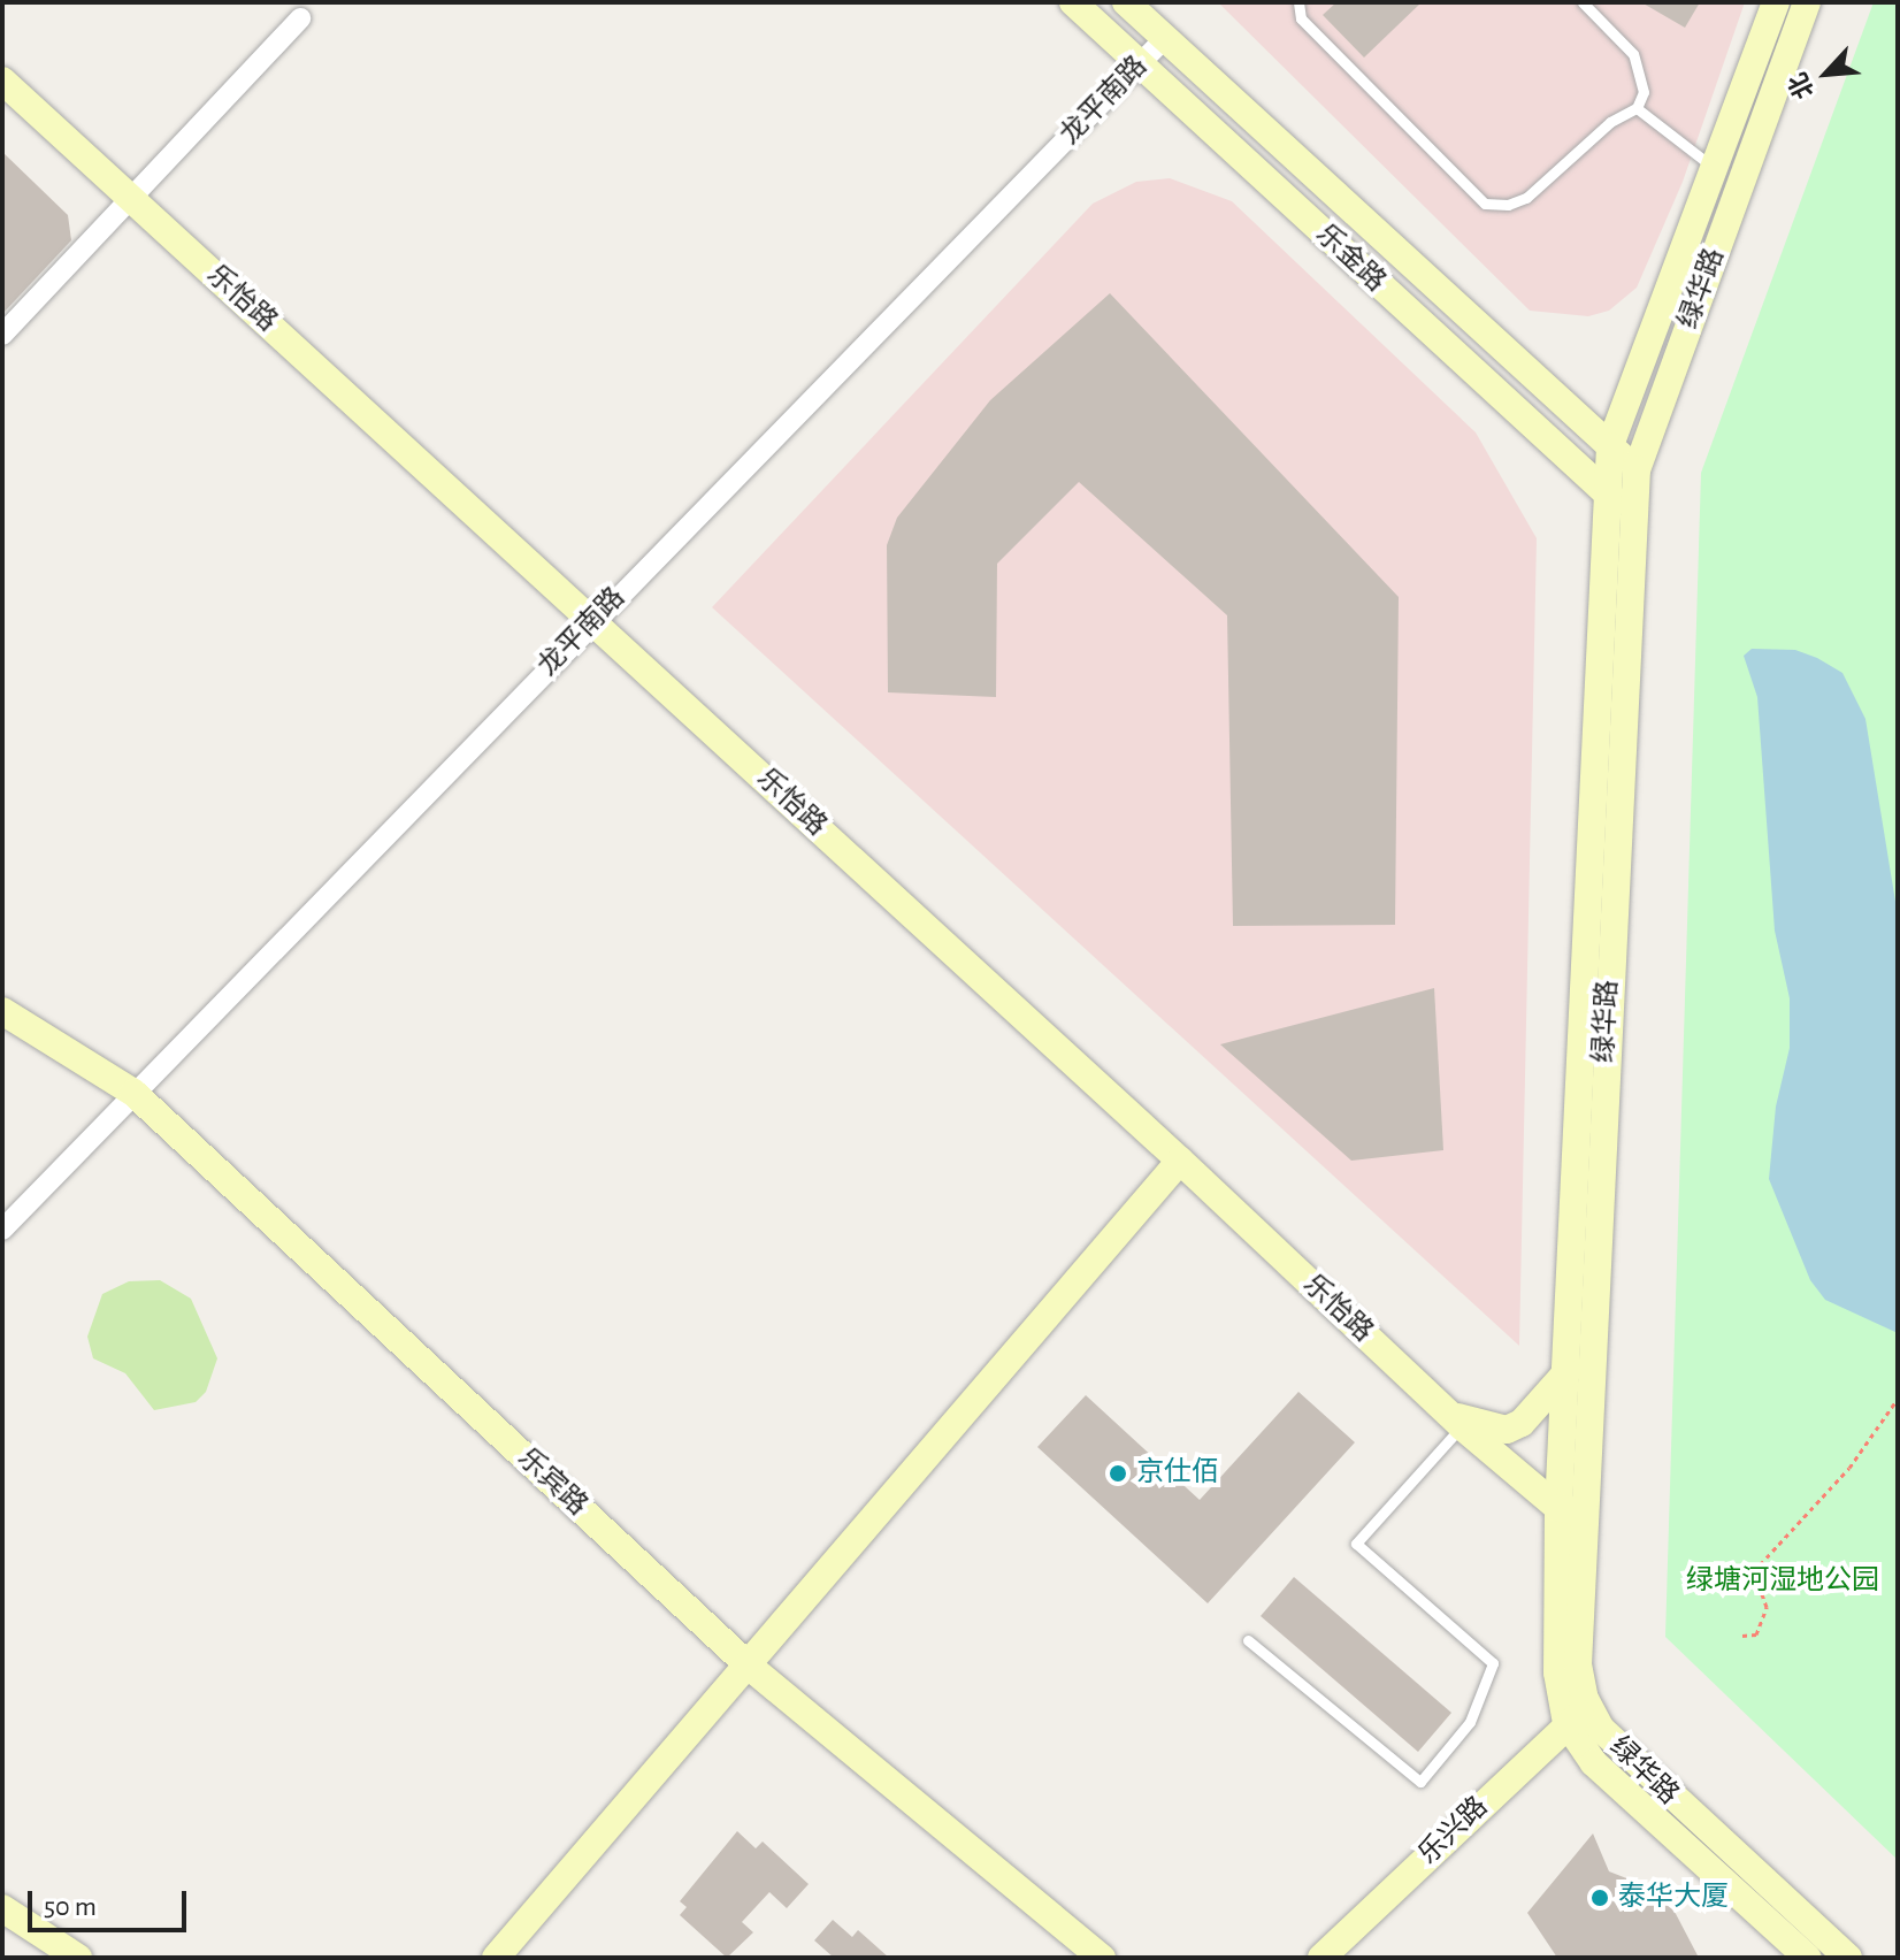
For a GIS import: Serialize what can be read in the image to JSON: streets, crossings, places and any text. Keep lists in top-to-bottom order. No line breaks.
{"streets":{"main road":["乐金路","绿华路","乐怡路","乐宾路","乐兴路"],"street":["龙平南路"]},"crossings":[["龙平南路","乐金路"],["龙平南路","乐怡路"],["龙平南路","乐宾路"],["乐金路","绿华路"],["绿华路","乐怡路"],["绿华路","乐兴路"]],"parks":["绿塘河湿地公园"],"places":["京仕佰","泰华大厦"],"scale_bar":"50 m","north":"bottom left"}
